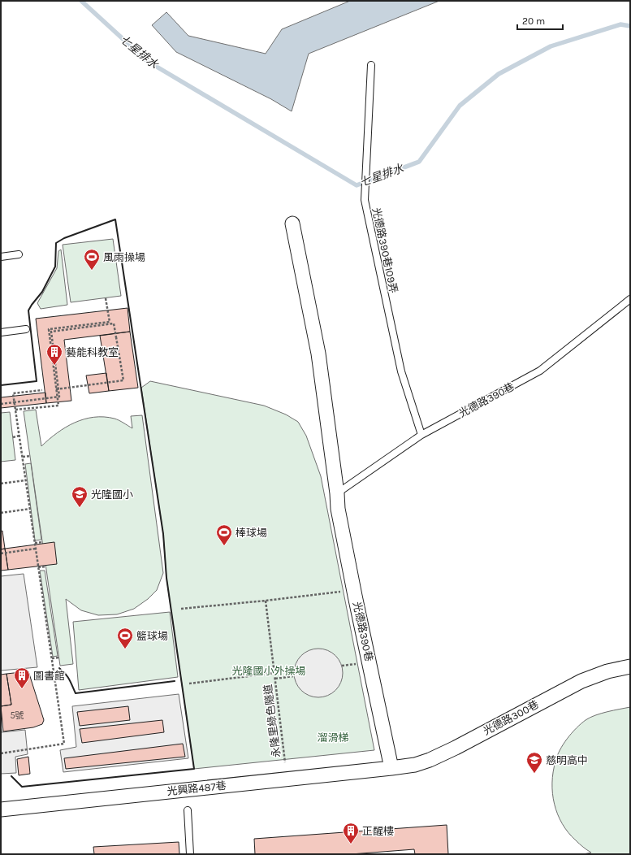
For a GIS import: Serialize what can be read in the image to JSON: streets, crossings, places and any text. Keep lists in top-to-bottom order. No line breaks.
{"streets":{"street":["光德路390巷","光德路300巷","光興路487巷"],"lane":["光德路390巷109弄"],"path":["永隆里綠色隧道"]},"crossings":[["光德路390巷109弄","光德路390巷"],["光德路390巷","光德路300巷"],["光德路390巷","光興路487巷"],["光德路300巷","光興路487巷"]],"water":["七星排水"],"parks":["光隆國小外操場","溜滑梯"],"places":{"sports":["風雨操場","棒球場","籃球場"],"building":["藝能科教室","圖書館","正醒樓"],"school or university":["光隆國小","慈明高中"]},"house_numbers":["5號"],"scale_bar":"20 m"}
